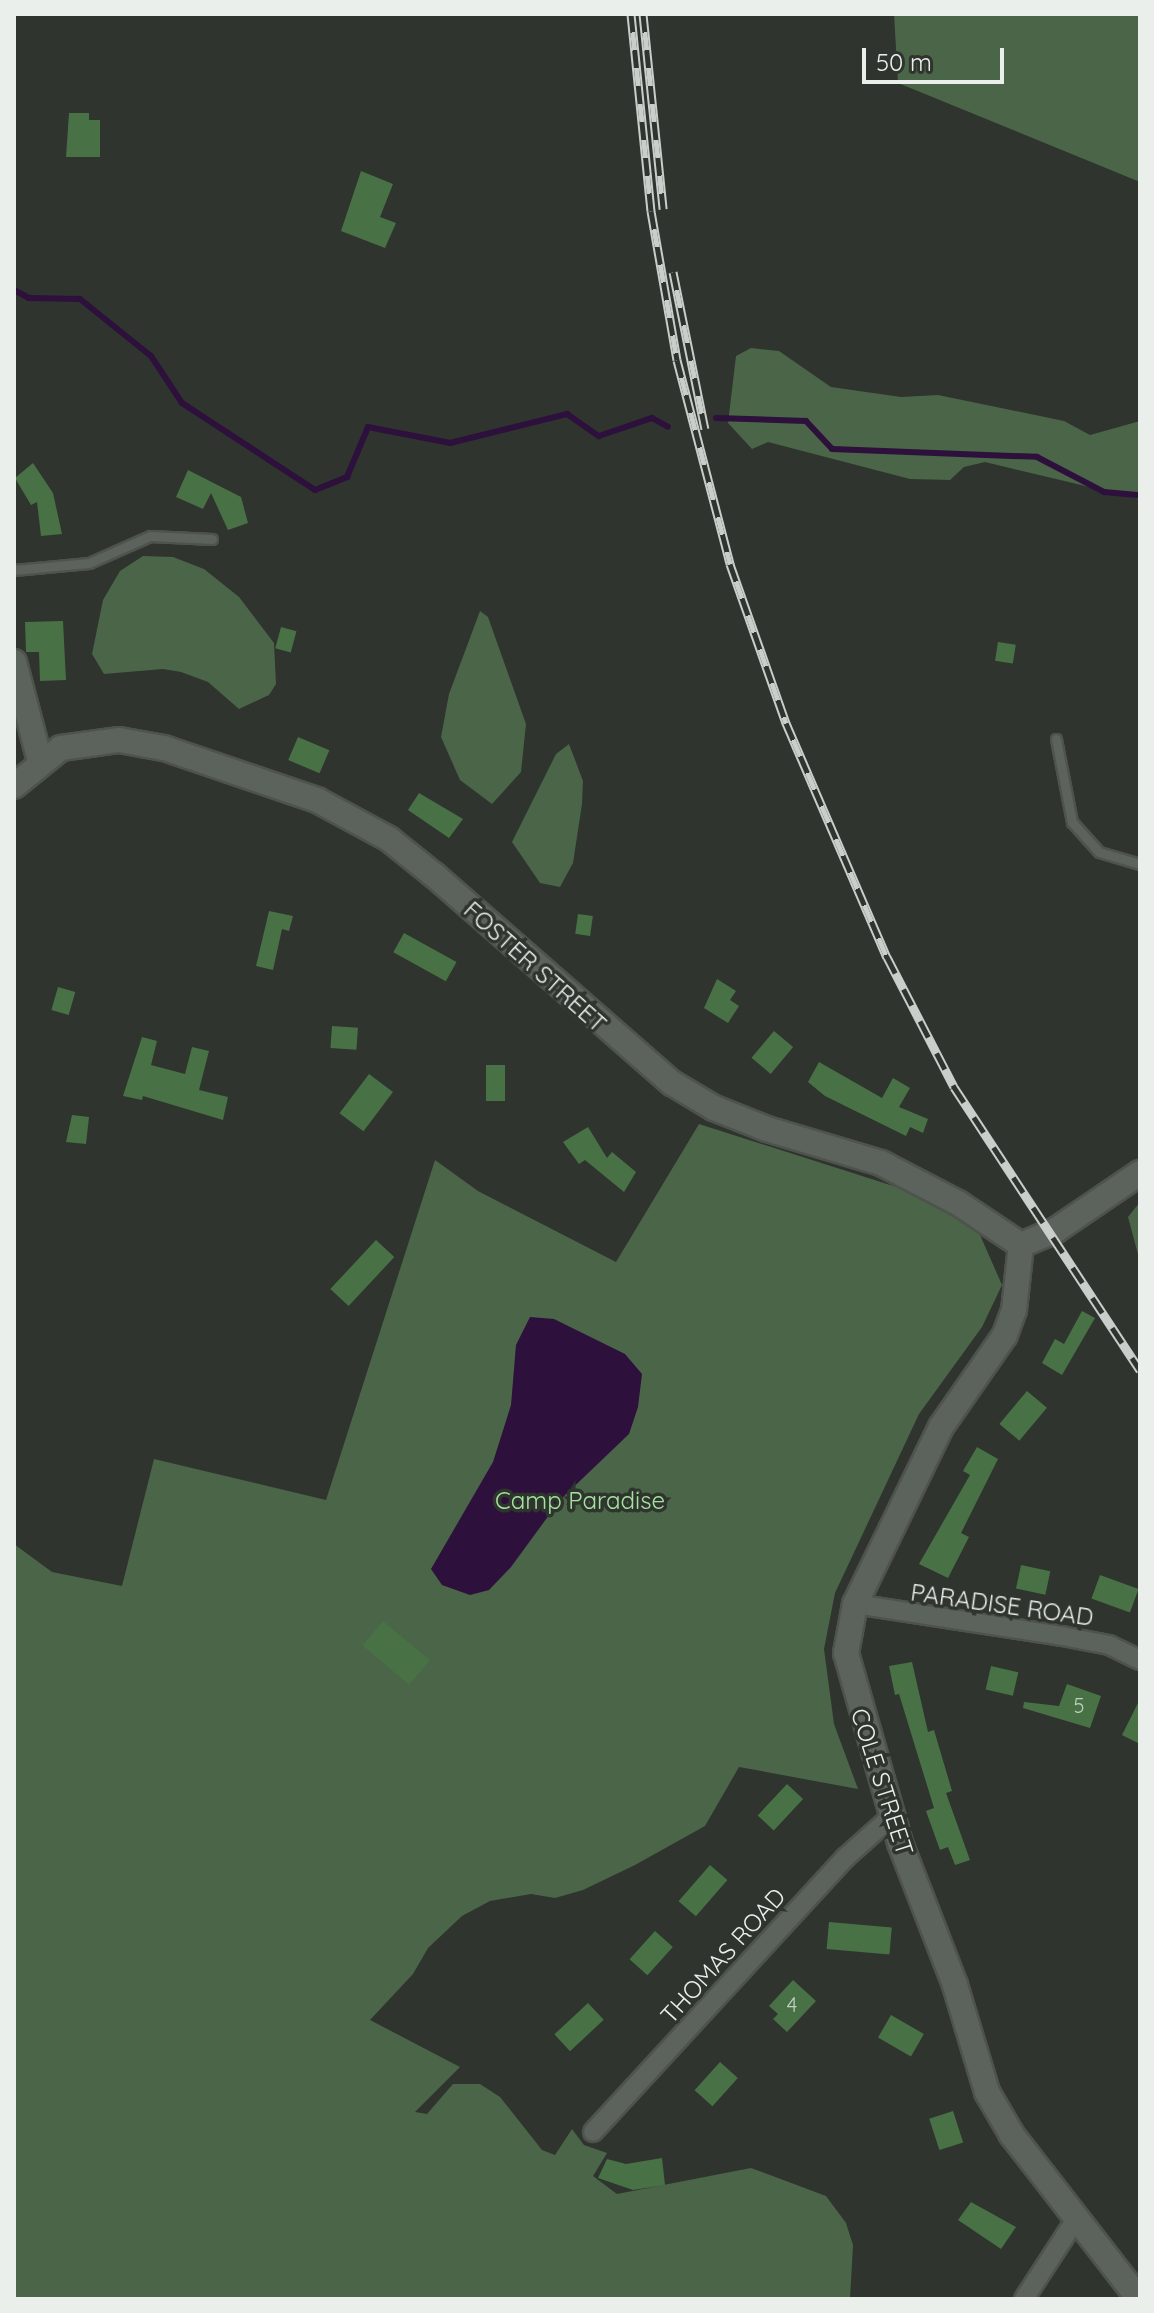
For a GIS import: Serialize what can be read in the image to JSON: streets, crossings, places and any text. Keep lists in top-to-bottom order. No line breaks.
{"streets":{"street":["FOSTER STREET","PARADISE ROAD","COLE STREET","THOMAS ROAD"]},"crossings":[["FOSTER STREET","COLE STREET"],["PARADISE ROAD","COLE STREET"],["COLE STREET","THOMAS ROAD"]],"parks":["Camp Paradise"],"house_numbers":["5","4"],"scale_bar":"50 m"}
